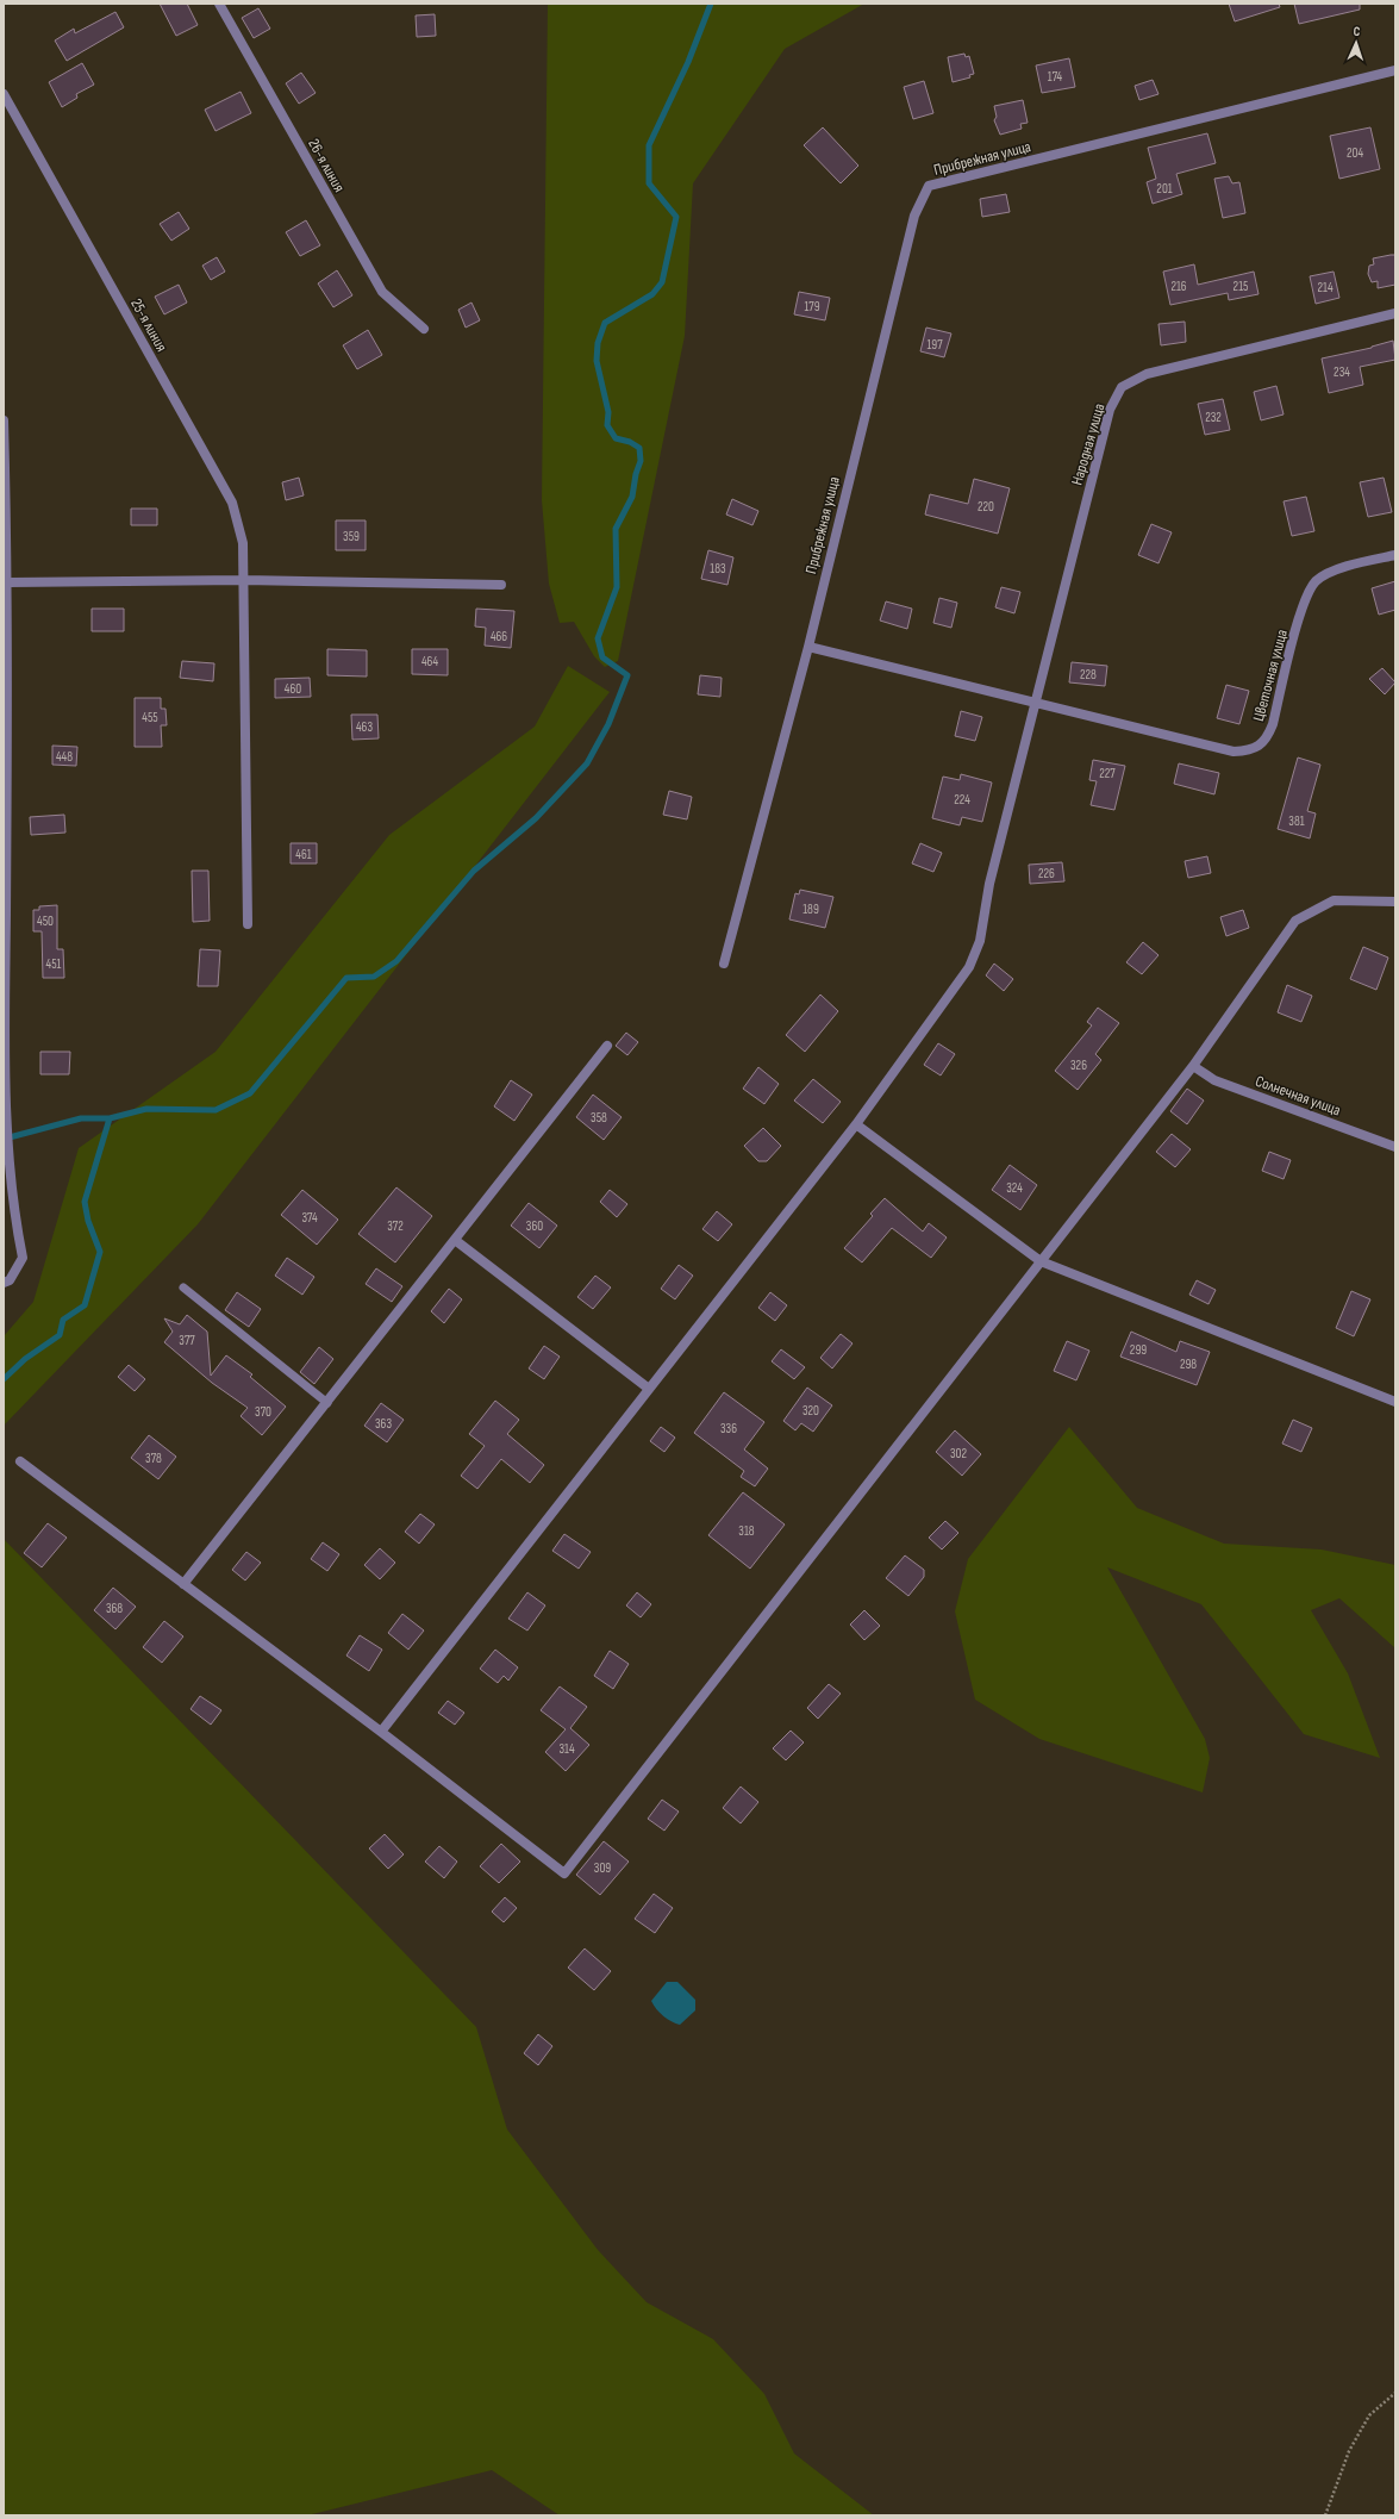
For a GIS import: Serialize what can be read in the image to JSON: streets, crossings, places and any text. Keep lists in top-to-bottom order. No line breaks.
{"streets":{"street":["Прибрежная улица","26-я линия","25-я линия","Народная улица","Цветочная улица","Солнечная улица"]},"crossings":[["Прибрежная улица","Цветочная улица"],["Народная улица","Цветочная улица"]],"house_numbers":["174","204","201","216","215","214","179","197","234","232","220","359","183","466","464","228","460","455","463","448","227","224","381","461","226","189","450","451","326","358","324","374","372","360","377","299","298","320","370","363","336","302","378","318","368","314","309"],"north":"top"}
